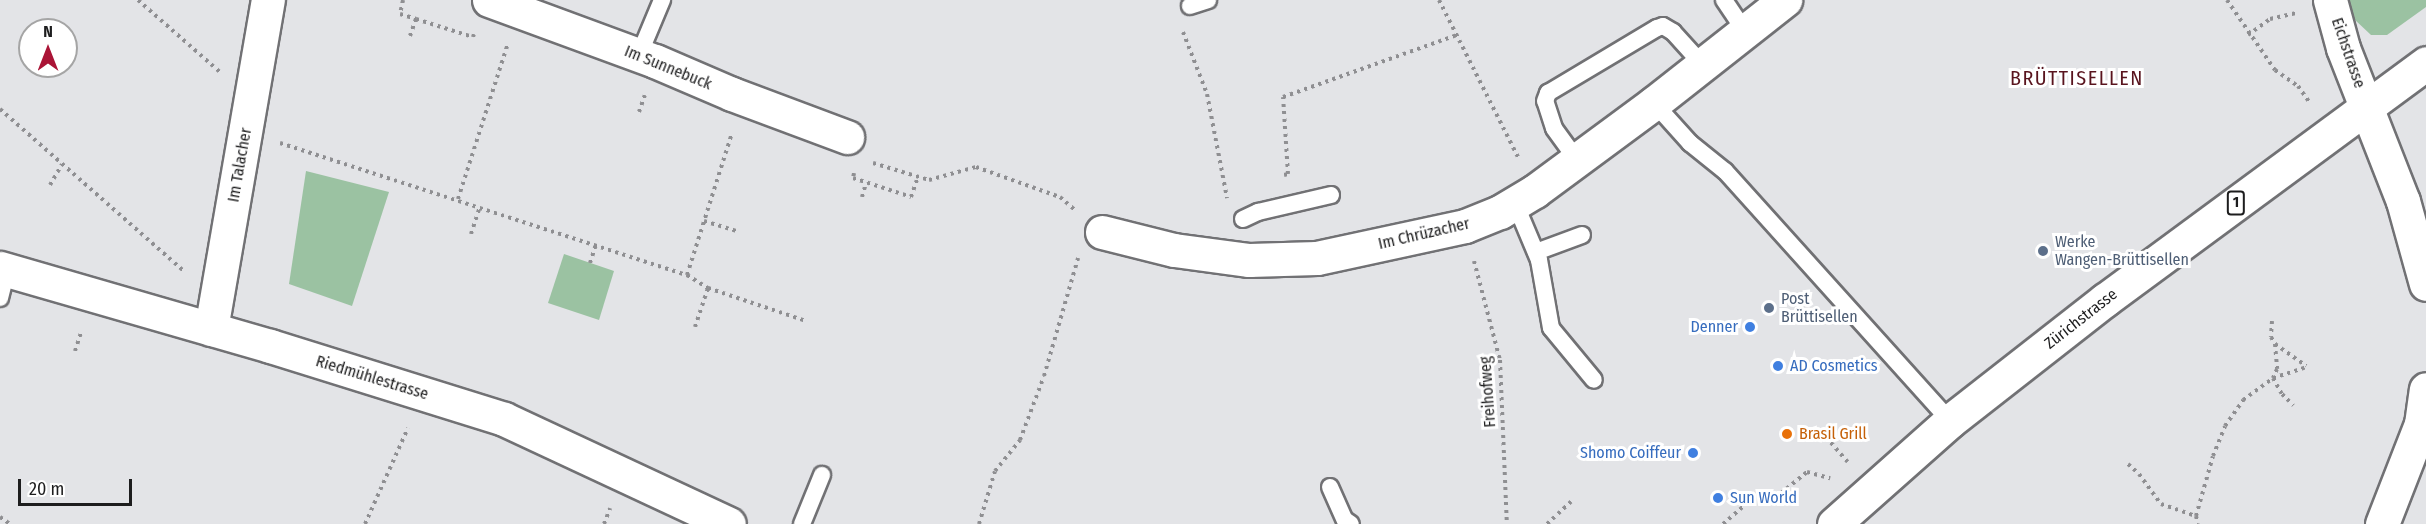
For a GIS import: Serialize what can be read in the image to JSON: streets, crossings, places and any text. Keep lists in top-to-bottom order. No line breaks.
{"streets":{"street":["Eichstrasse","Im Sunnebuck","Im Talacher","1","Im Chrüzacher","Zürichstrasse","Riedmühlestrasse"],"path":["Freihofweg"]},"crossings":[["Eichstrasse","Zürichstrasse"],["Im Talacher","Riedmühlestrasse"],["Im Chrüzacher","Freihofweg"]],"districts":["BRÜTTISELLEN"],"places":["Werke Wangen-Brüttisellen","Post Brüttisellen","Denner","AD Cosmetics","Brasil Grill","Shomo Coiffeur","Sun World"],"scale_bar":"20 m","north":"top"}
